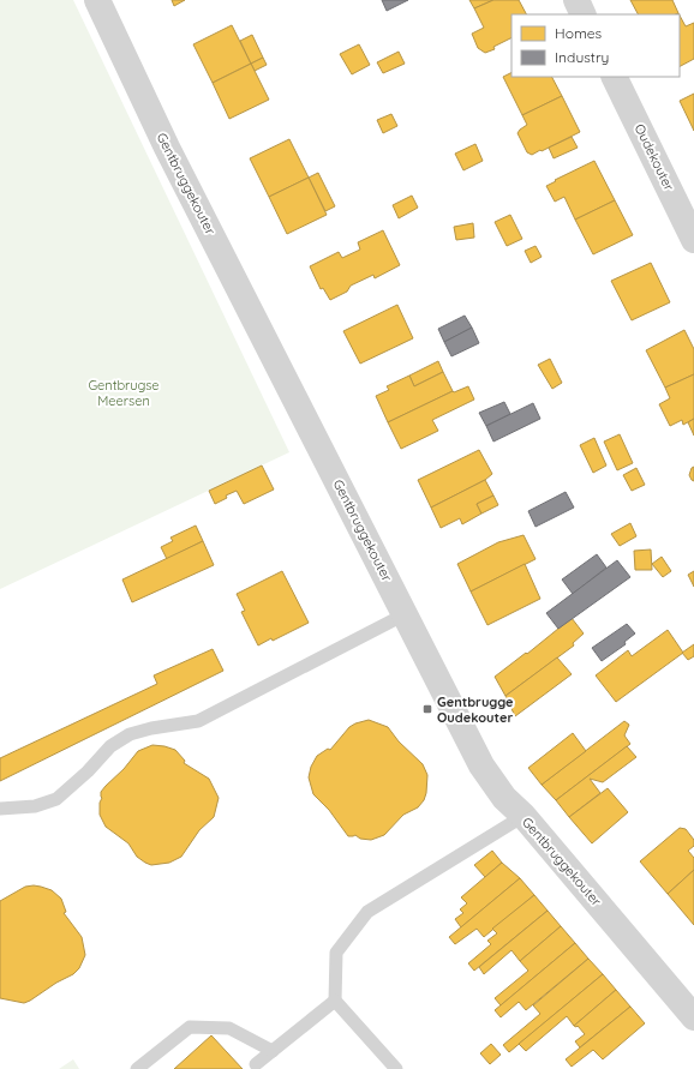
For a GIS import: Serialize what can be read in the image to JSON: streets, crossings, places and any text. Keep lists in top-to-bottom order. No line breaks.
{"streets":{"street":["Oudekouter","Gentbruggekouter"]},"parks":["Gentbrugse Meersen"],"places":{"transit":["Gentbrugge Oudekouter"]},"legend":["Homes","Industry"]}
